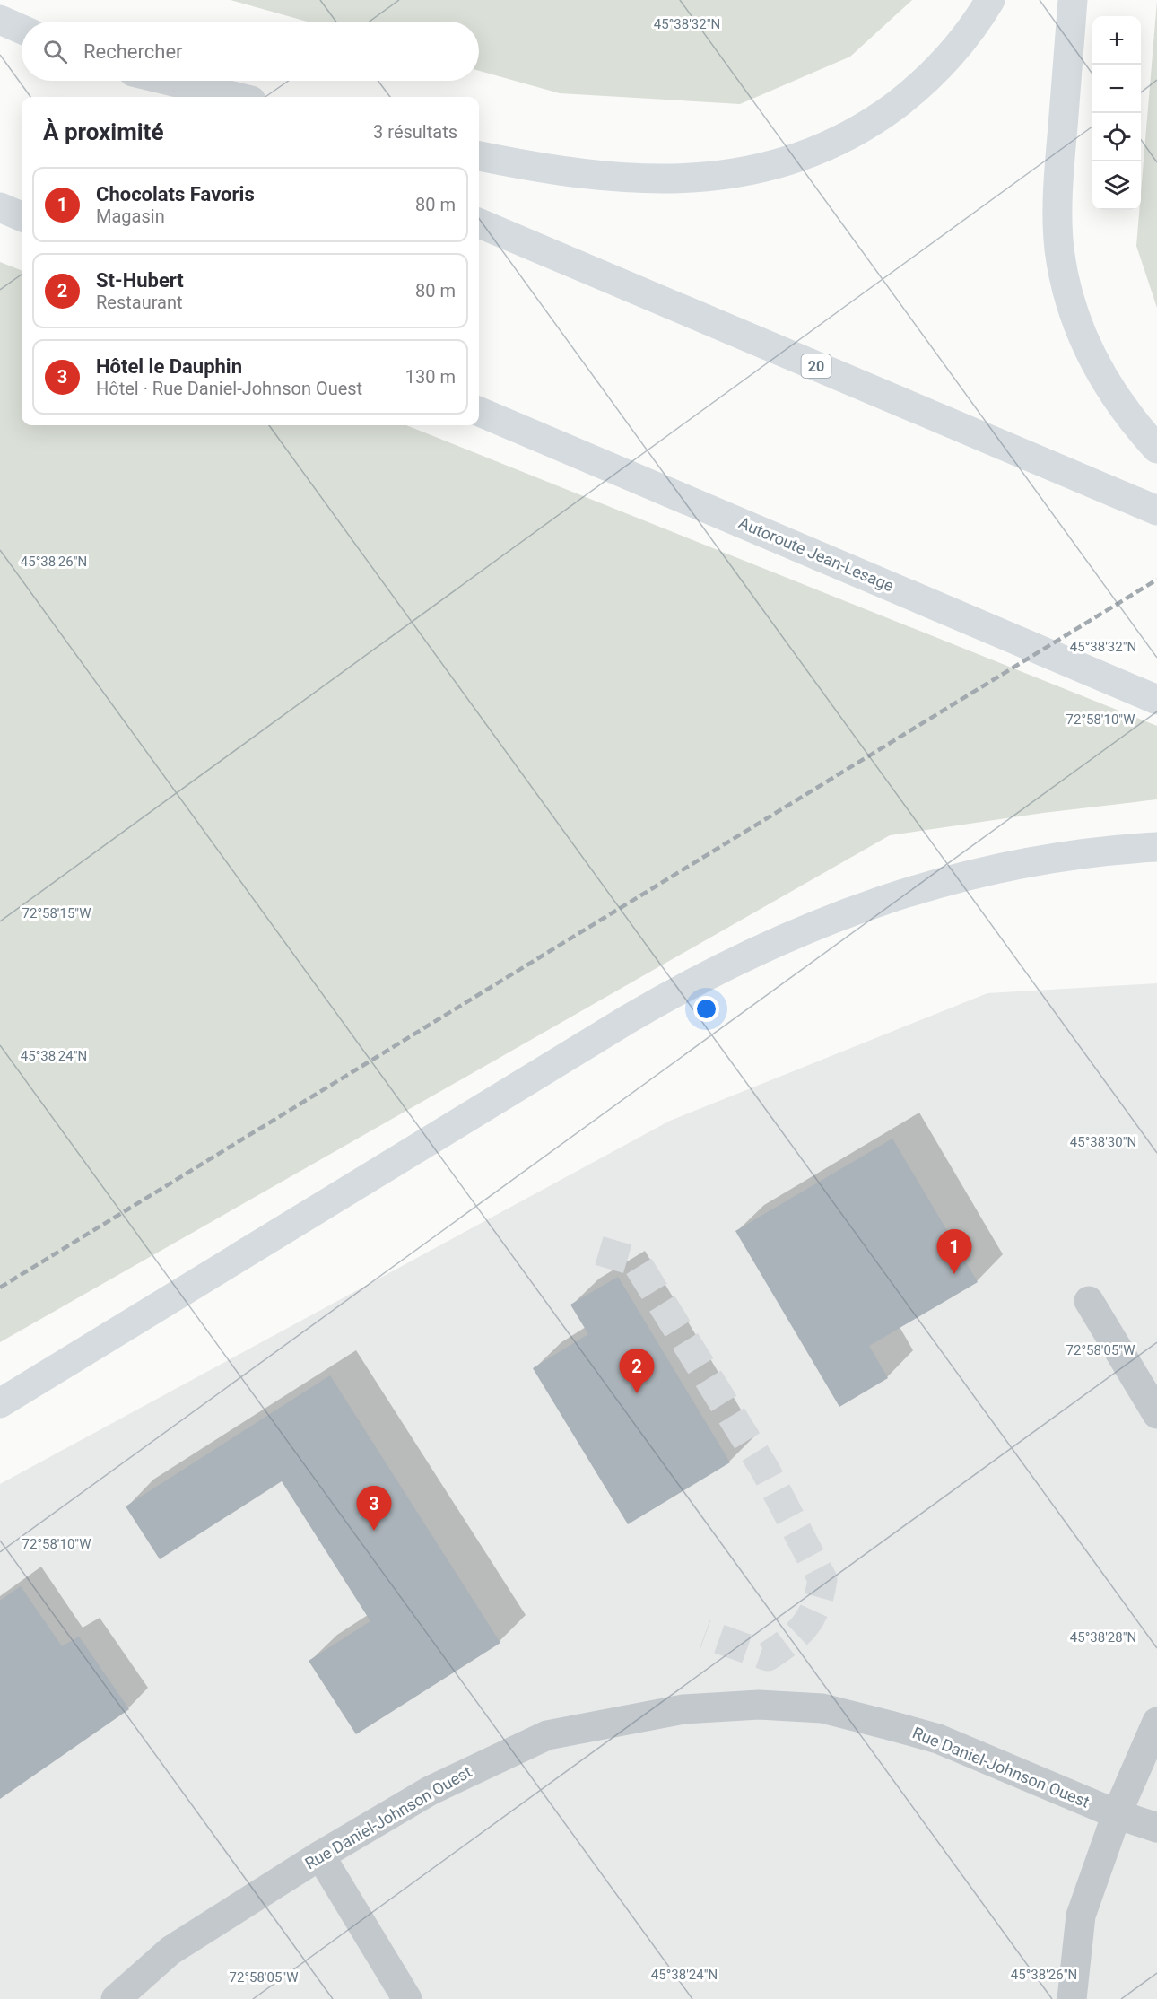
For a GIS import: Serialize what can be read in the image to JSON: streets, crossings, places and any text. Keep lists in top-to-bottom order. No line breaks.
{"streets":{"highway":["20","Autoroute Jean-Lesage"],"street":["Rue Daniel-Johnson Ouest"]},"page":{"map_buttons":["+","−"],"search":"Rechercher","heading":["À proximité","3 résultats"],"list":[{"mark":"1","name":"Chocolats Favoris","note":"Magasin","value":"80 m"},{"mark":"2","name":"St-Hubert","note":"Restaurant","value":"80 m"},{"mark":"3","name":"Hôtel le Dauphin","note":"Hôtel · Rue Daniel-Johnson Ouest","value":"130 m"}],"pins":["1","2","3"]},"coordinates":["45°38'32\"N","45°38'26\"N","72°58'10\"W","72°58'15\"W","45°38'24\"N","45°38'30\"N","72°58'05\"W","45°38'28\"N"]}
